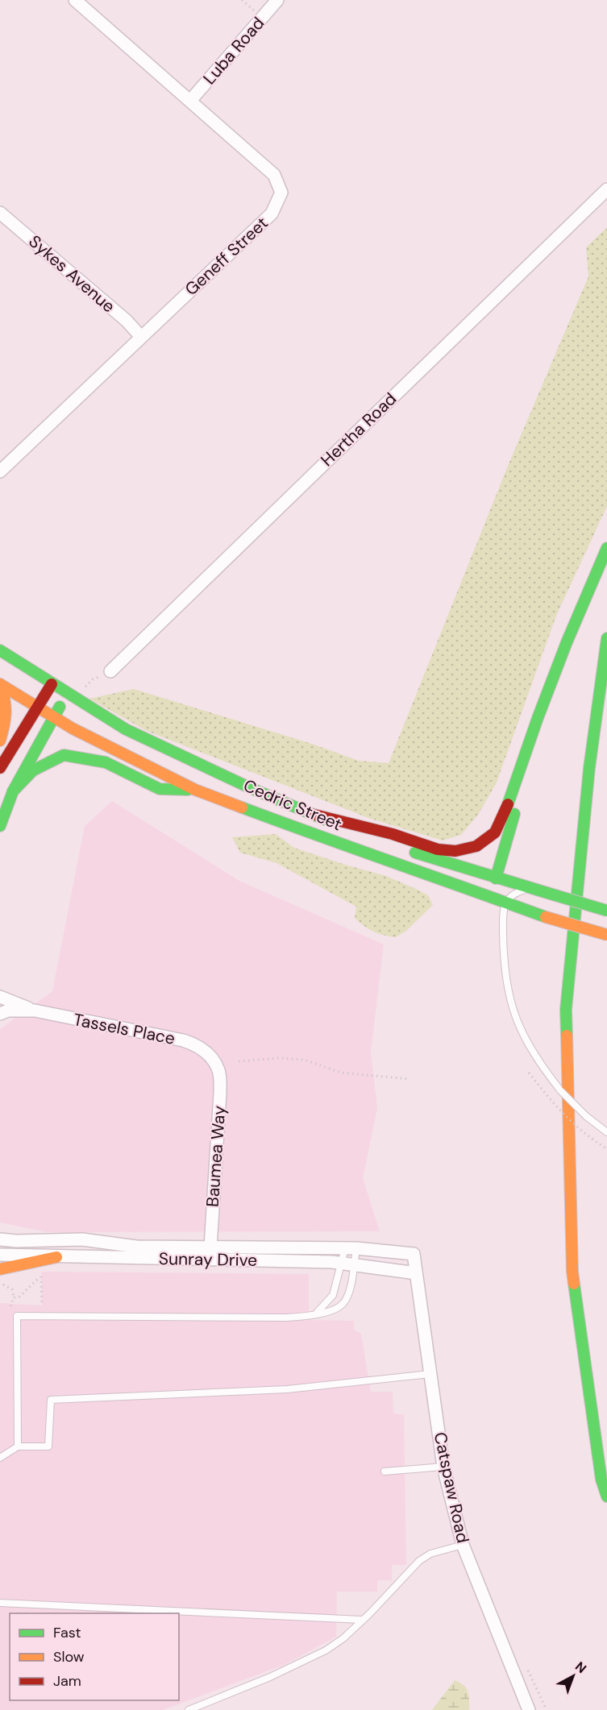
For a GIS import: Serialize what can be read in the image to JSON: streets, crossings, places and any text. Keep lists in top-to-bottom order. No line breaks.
{"streets":{"main road":["Cedric Street"],"street":["Luba Road","Geneff Street","Sykes Avenue","Hertha Road","Tassels Place","Baumea Way","Sunray Drive","Catspaw Road"]},"crossings":[["Luba Road","Geneff Street"],["Geneff Street","Sykes Avenue"],["Tassels Place","Baumea Way"],["Baumea Way","Sunray Drive"],["Sunray Drive","Catspaw Road"]],"legend":["Fast","Slow","Jam"],"north":"top right"}
